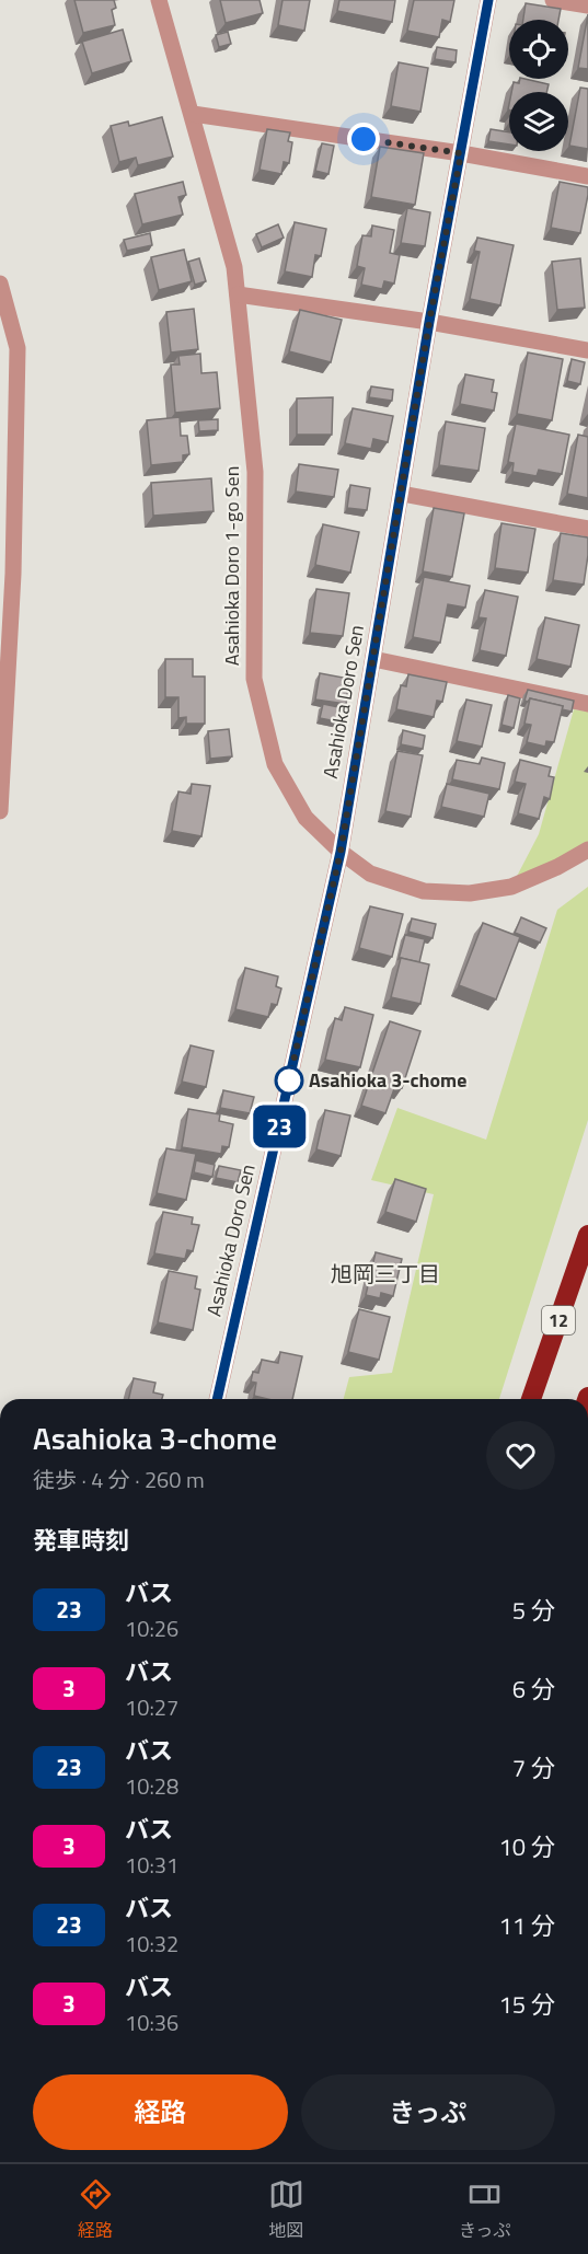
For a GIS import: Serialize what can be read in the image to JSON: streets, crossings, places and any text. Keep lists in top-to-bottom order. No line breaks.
{"streets":{"highway":["12"],"street":["Asahioka Doro 1-go Sen","Asahioka Doro Sen"]},"crossings":[["Asahioka Doro 1-go Sen","Asahioka Doro Sen"]],"districts":["旭岡三丁目"],"places":["Asahioka 3-chome"],"lines":["bus line 23"],"page":{"on_map":"23","heading":[["Asahioka 3-chome","徒歩 · 4 分 · 260 m"],"発車時刻"],"list":[{"mark":"23","name":"バス","note":"10:26","value":"5 分"},{"mark":"3","name":"バス","note":"10:27","value":"6 分"},{"mark":"23","name":"バス","note":"10:28","value":"7 分"},{"mark":"3","name":"バス","note":"10:31","value":"10 分"},{"mark":"23","name":"バス","note":"10:32","value":"11 分"},{"mark":"3","name":"バス","note":"10:36","value":"15 分"}],"buttons":["経路","きっぷ"],"tabs":["経路","地図","きっぷ"]}}
